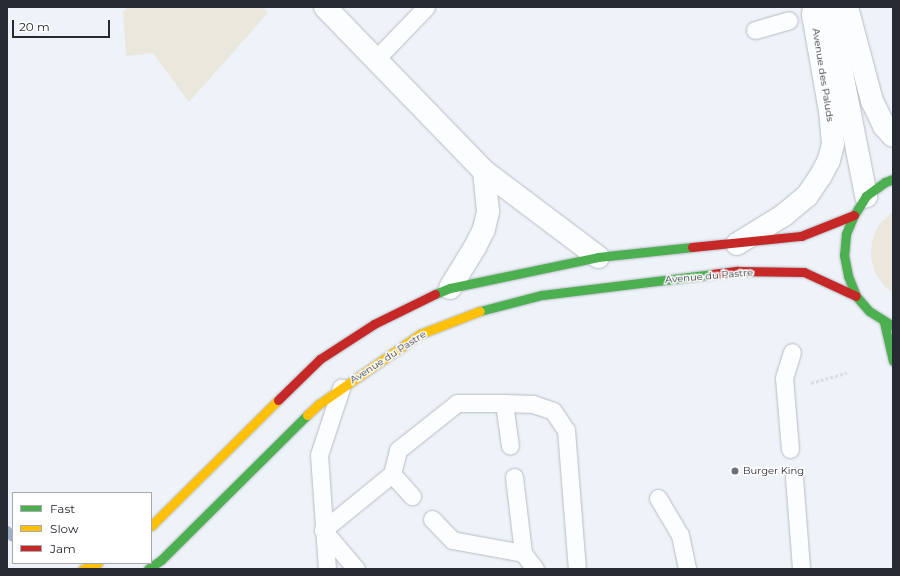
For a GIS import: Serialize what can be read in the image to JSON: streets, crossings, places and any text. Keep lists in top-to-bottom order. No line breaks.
{"streets":{"street":["Avenue des Paluds","Avenue du Pastre"]},"places":["Burger King"],"legend":["Fast","Slow","Jam"],"scale_bar":"20 m"}
